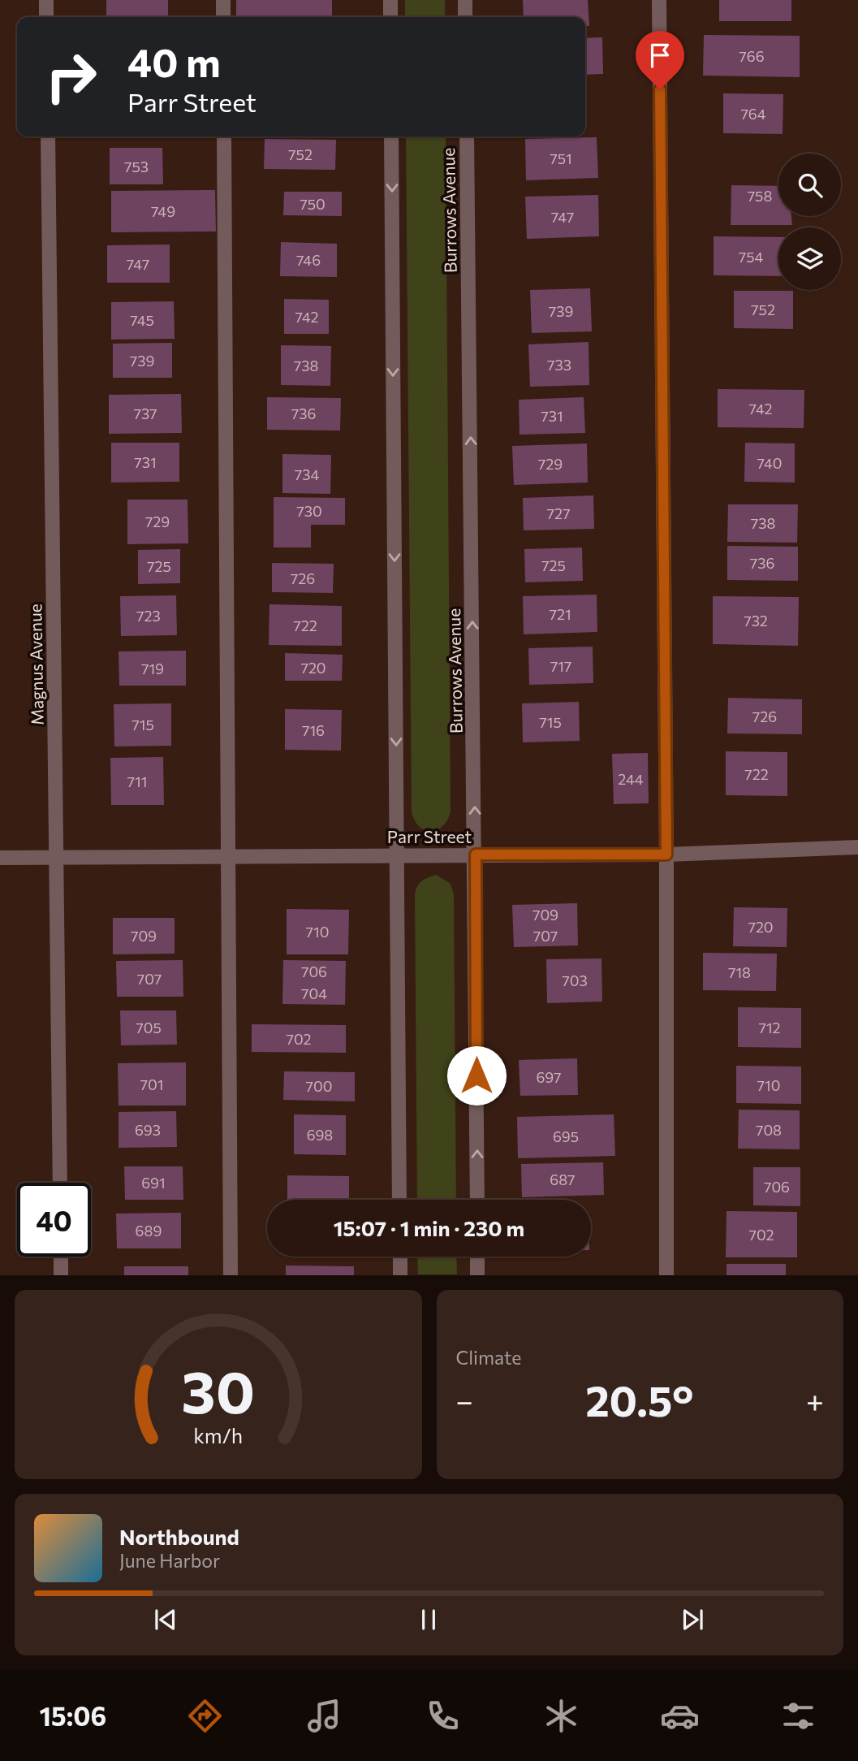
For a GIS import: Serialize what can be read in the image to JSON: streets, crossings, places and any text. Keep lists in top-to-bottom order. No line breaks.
{"streets":{"street":["Burrows Avenue","Magnus Avenue","Parr Street"]},"crossings":[["Burrows Avenue","Parr Street"],["Magnus Avenue","Parr Street"]],"house_numbers":["766","764","752","751","753","758","750","749","747","754","746","747","752","739","742","745","739","733","738","742","737","736","731","731","740","729","734","730","727","729","738","736","725","725","726","721","723","732","722","717","720","719","726","715","715","716","722","244","711","709","720","710","709","707","706","718","707","703","704","705","712","702","697","701","710","700","693","708","698","695","687","691","706","689","702"],"page":{"turn":["40 m","Parr Street"],"limit":"40","trip":"15:07 · 1 min · 230 m","tile":"Climate","heat":["−","20.5°","+"],"song":["Northbound","June Harbor"],"tabs":"15:06","gauge":["30","km/h"]}}
